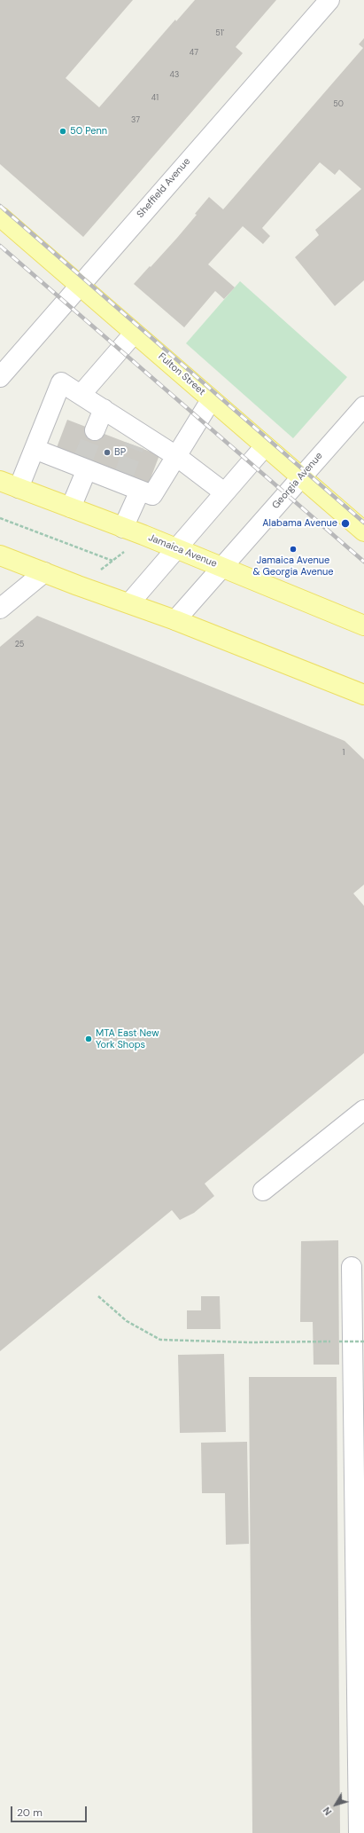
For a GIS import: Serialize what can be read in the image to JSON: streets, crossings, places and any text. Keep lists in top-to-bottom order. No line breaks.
{"streets":{"main road":["Fulton Street","Jamaica Avenue"],"street":["Sheffield Avenue","Georgia Avenue"]},"crossings":[["Sheffield Avenue","Fulton Street"],["Fulton Street","Georgia Avenue"],["Georgia Avenue","Jamaica Avenue"]],"places":["50 Penn","BP","Alabama Avenue","Jamaica Avenue & Georgia Avenue","MTA East New York Shops"],"house_numbers":["51'","47","43","41","50","37","25","1"],"scale_bar":"20 m","north":"bottom left"}
